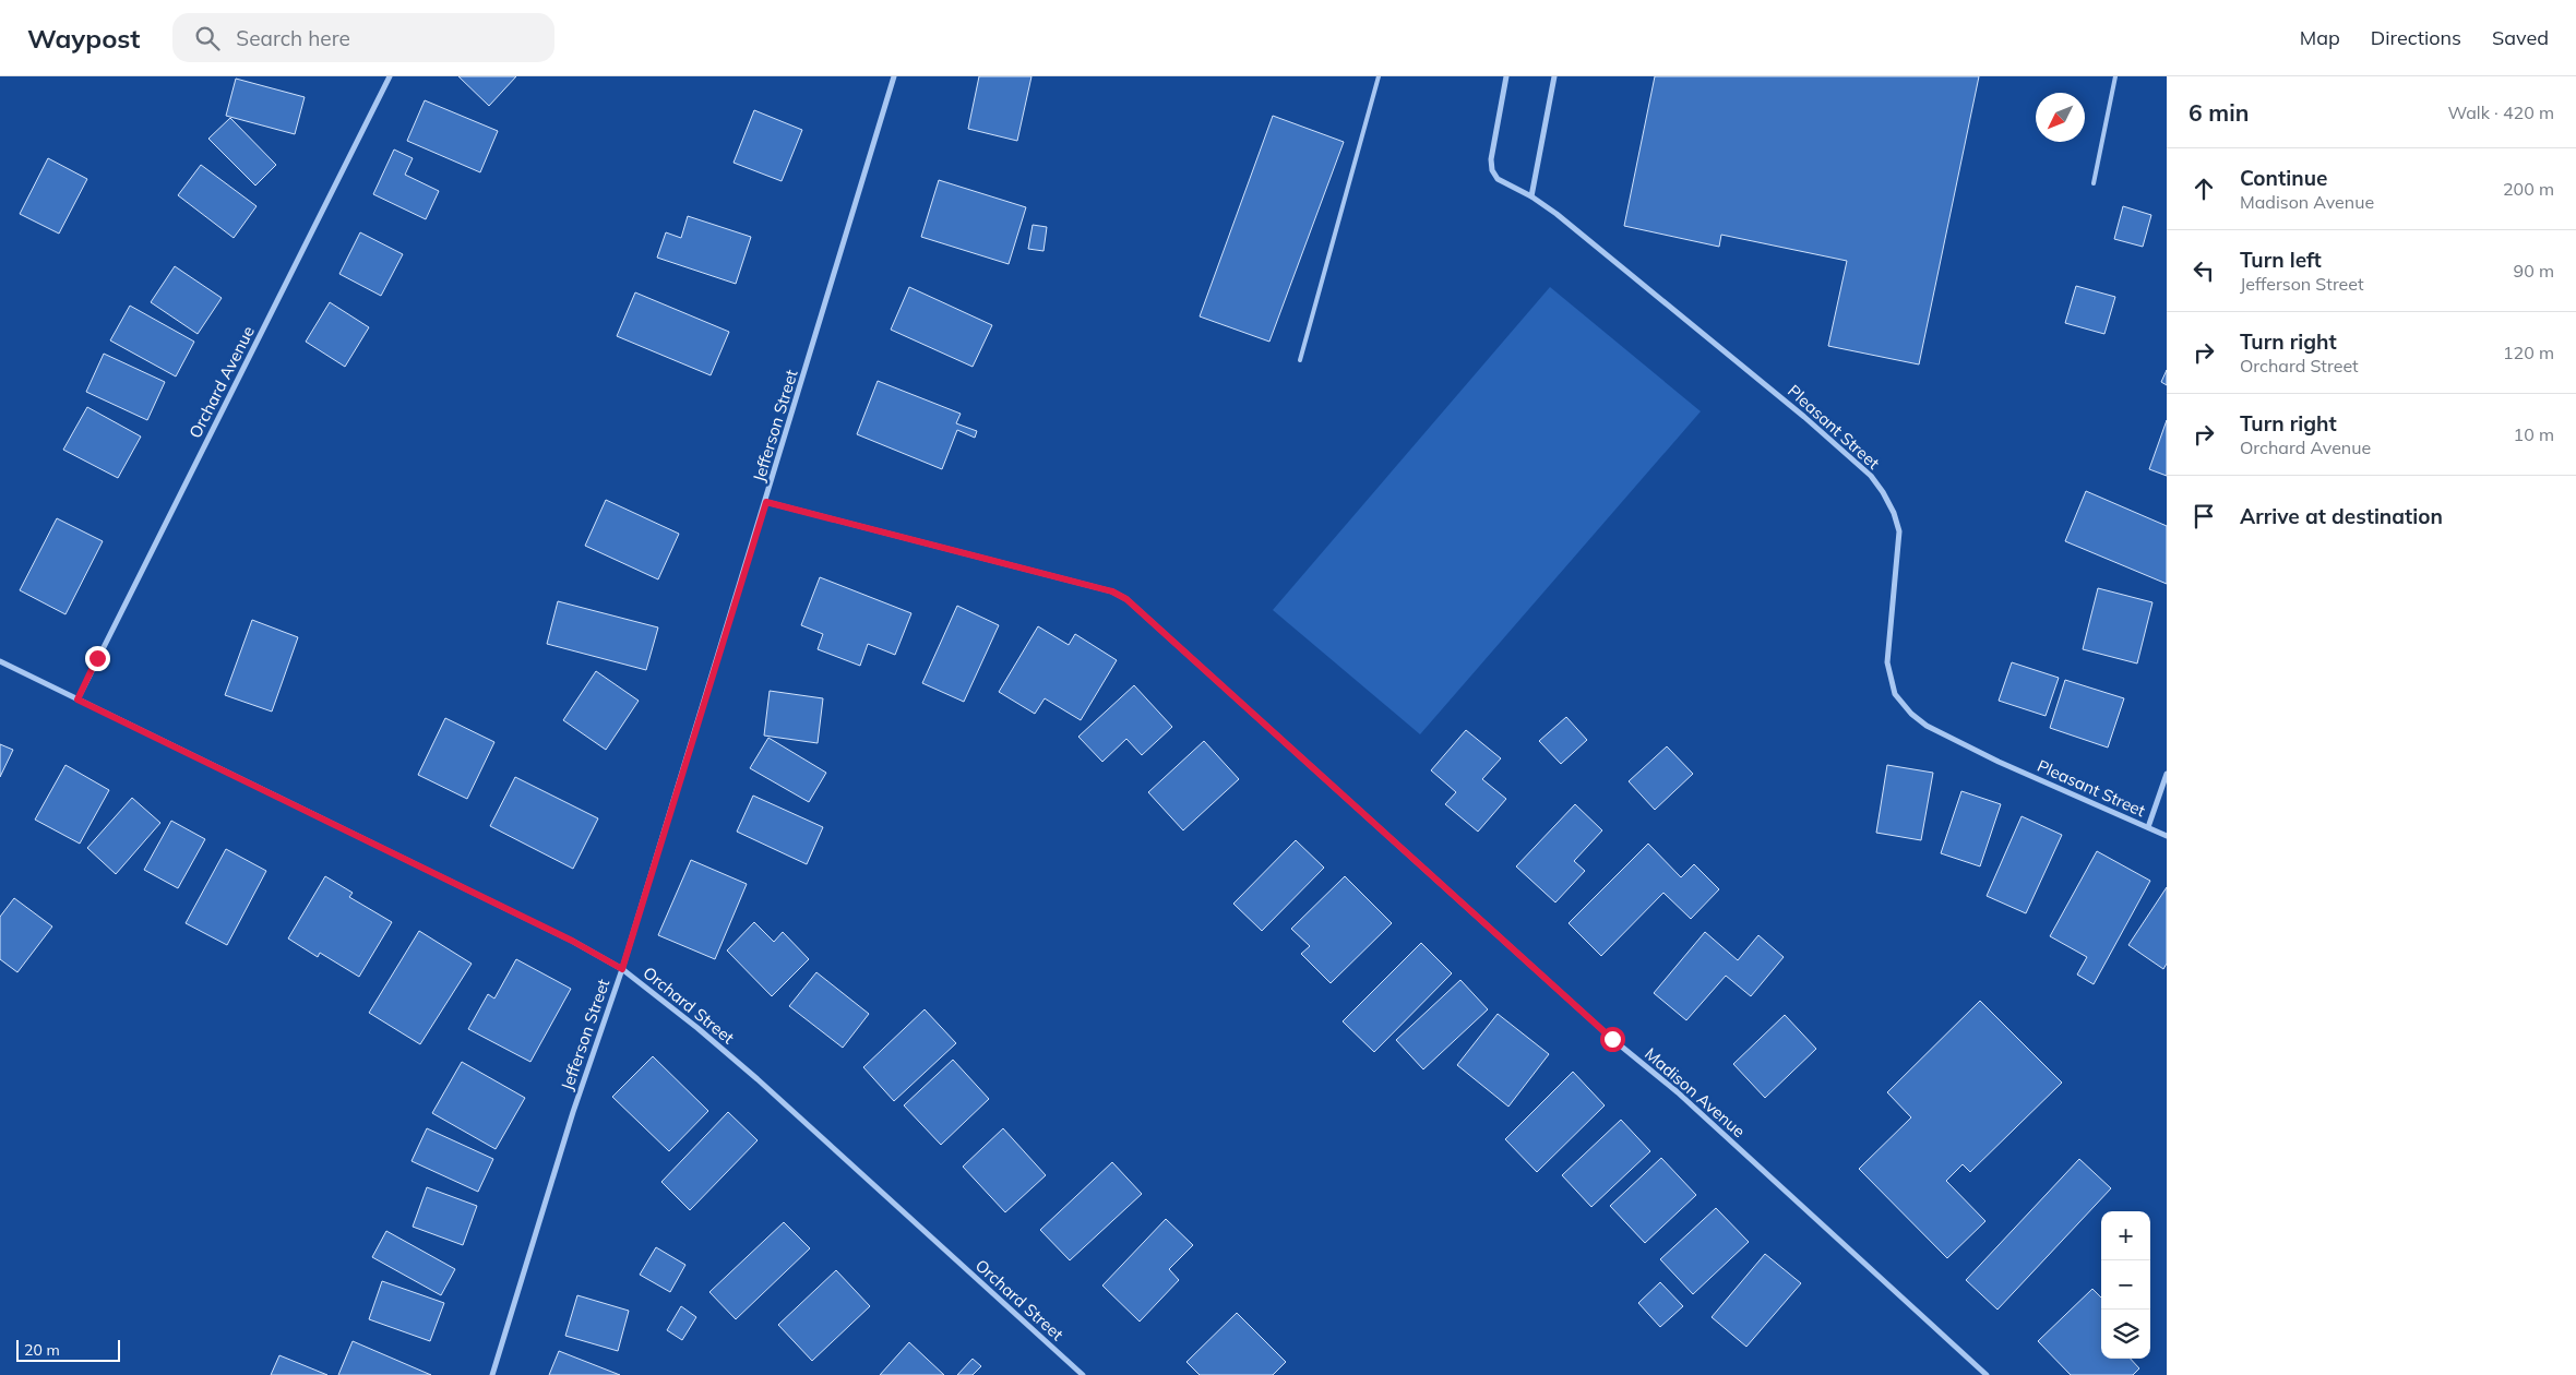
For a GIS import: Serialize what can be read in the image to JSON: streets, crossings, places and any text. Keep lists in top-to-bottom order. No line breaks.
{"streets":{"street":["Orchard Avenue","Jefferson Street","Pleasant Street","Orchard Street","Madison Avenue"]},"crossings":[["Orchard Avenue","Orchard Street"],["Jefferson Street","Orchard Street"],["Jefferson Street","Madison Avenue"]],"scale_bar":"20 m","north":"bottom left","page":{"header":"Waypost","search":"Search here","nav":["Map","Directions","Saved"],"heading":["6 min","Walk · 420 m"],"list":[["Continue","Madison Avenue","200 m"],["Turn left","Jefferson Street","90 m"],["Turn right","Orchard Street","120 m"],["Turn right","Orchard Avenue","10 m"],"Arrive at destination"],"map_buttons":["+","−"],"scale":"20 m"}}
